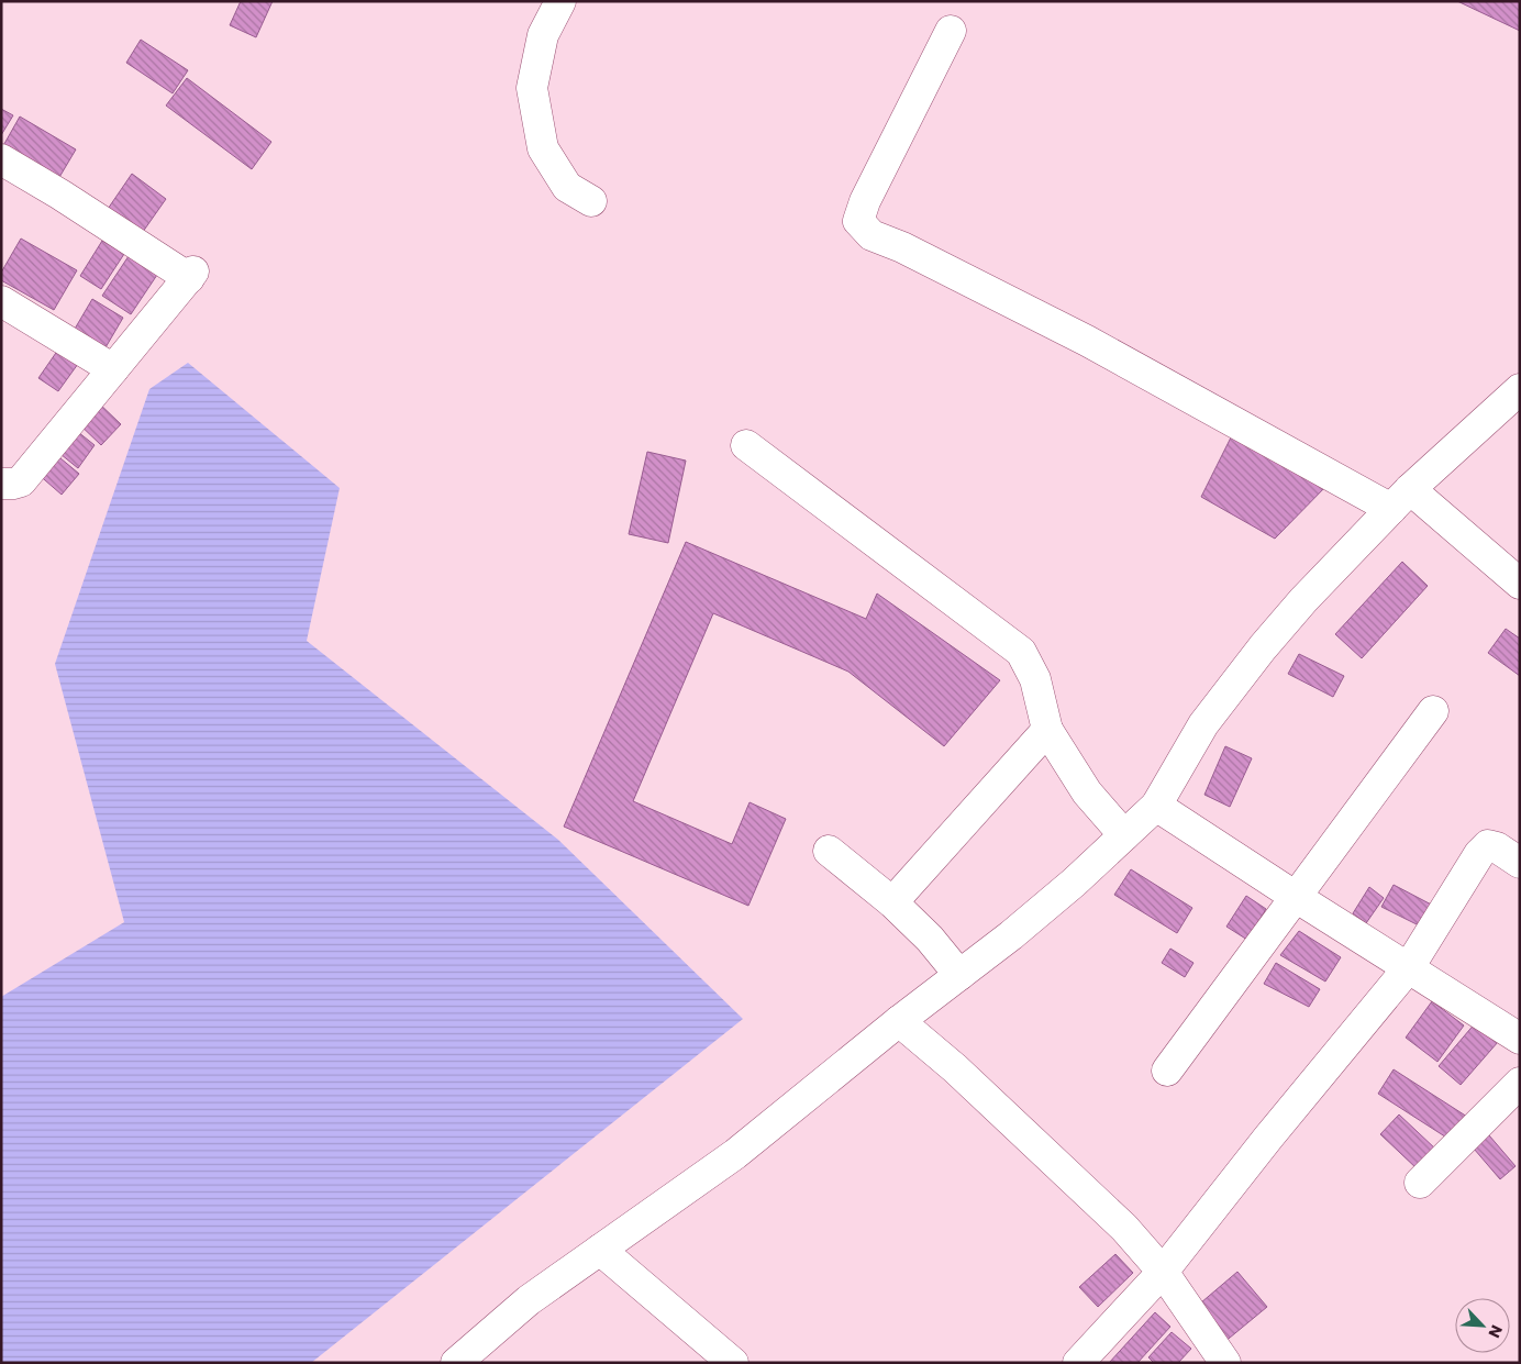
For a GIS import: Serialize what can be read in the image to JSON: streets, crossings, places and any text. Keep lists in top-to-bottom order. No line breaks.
{"north":"bottom right"}
